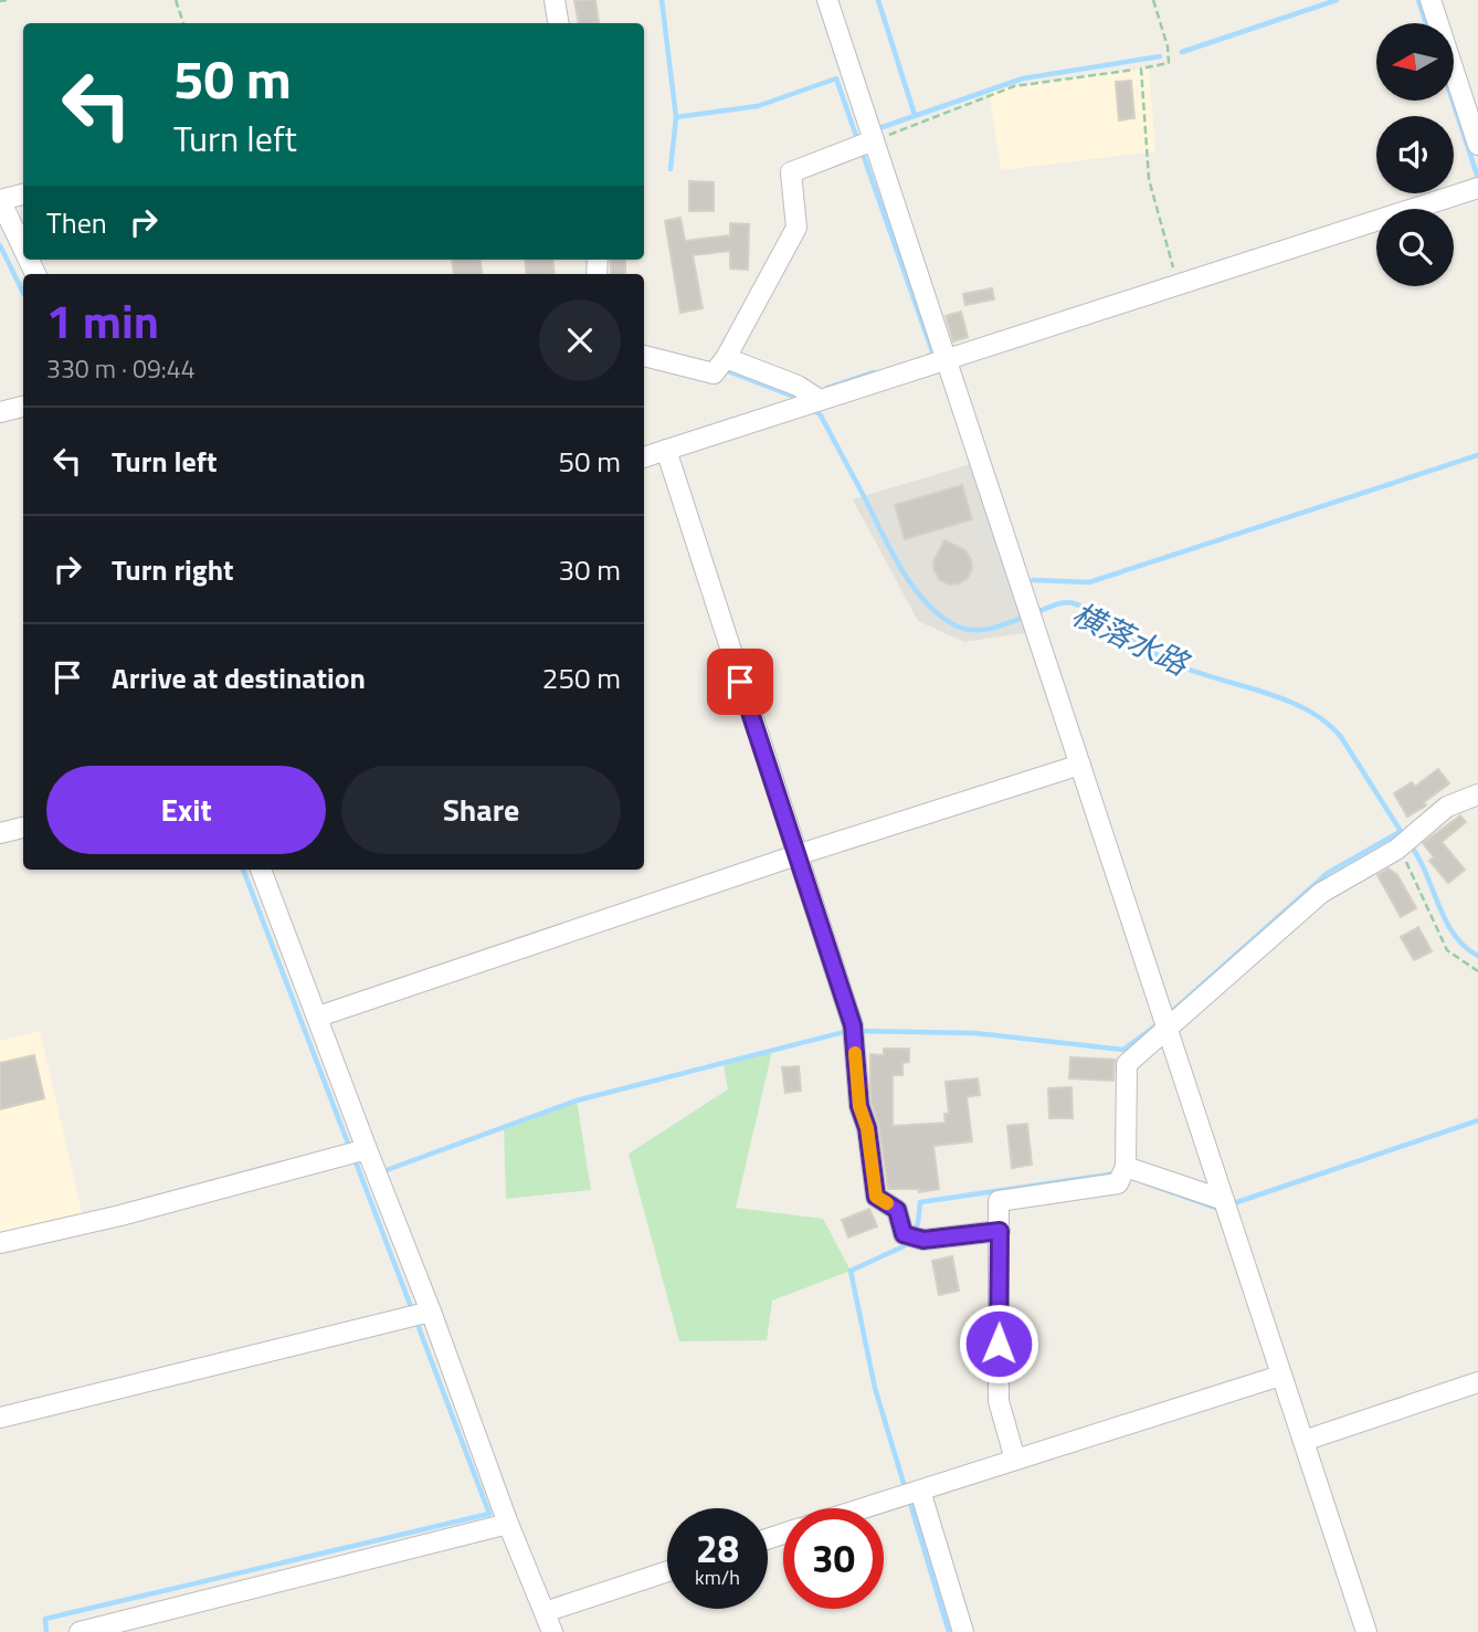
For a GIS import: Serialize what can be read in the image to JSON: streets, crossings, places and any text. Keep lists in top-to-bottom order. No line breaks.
{"water":["横落水路"],"north":"left","page":{"turn":["50 m","Turn left"],"then":"Then","heading":["1 min","330 m · 09:44"],"list":[{"name":"Turn left","value":"50 m"},{"name":"Turn right","value":"30 m"},{"name":"Arrive at destination","value":"250 m"}],"buttons":["Exit","Share"],"speed":"28 km/h","limit":"30"}}
